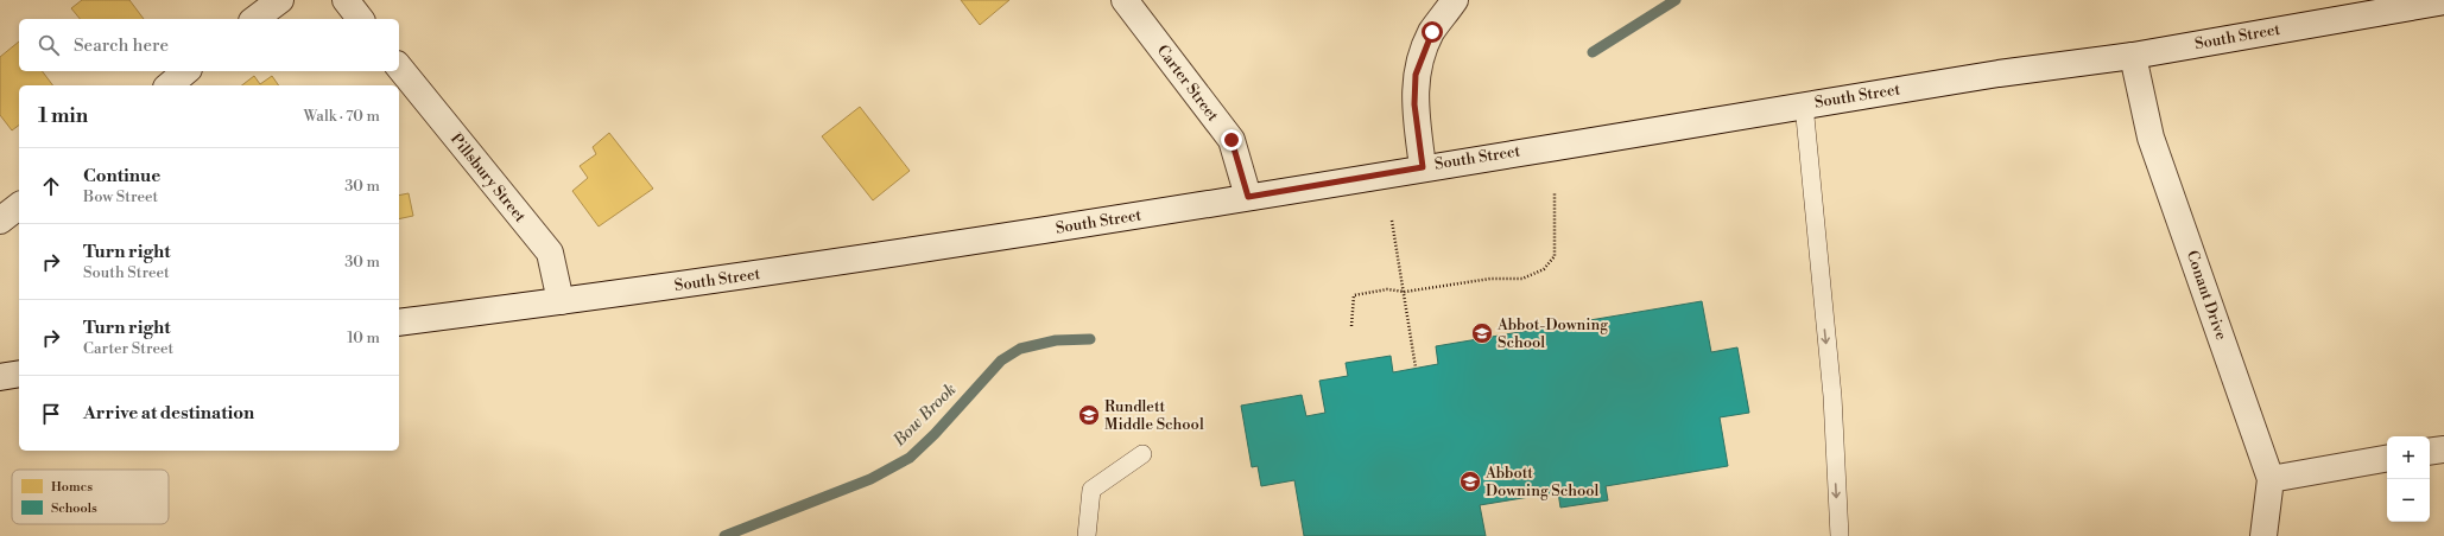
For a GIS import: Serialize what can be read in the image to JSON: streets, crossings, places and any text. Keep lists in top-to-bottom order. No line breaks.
{"streets":{"main road":["South Street","Carter Street","Pillsbury Street","Conant Drive"]},"crossings":[["South Street","Carter Street"],["South Street","Pillsbury Street"],["South Street","Conant Drive"]],"water":["Bow Brook"],"places":{"school or university":["Abbot-Downing School","Rundlett Middle School","Abbott Downing School"]},"legend":["Homes","Schools"],"page":{"search":"Search here","heading":["1 min","Walk · 70 m"],"list":[["Continue","Bow Street","30 m"],["Turn right","South Street","30 m"],["Turn right","Carter Street","10 m"],"Arrive at destination"],"map_buttons":["+","−"]}}
